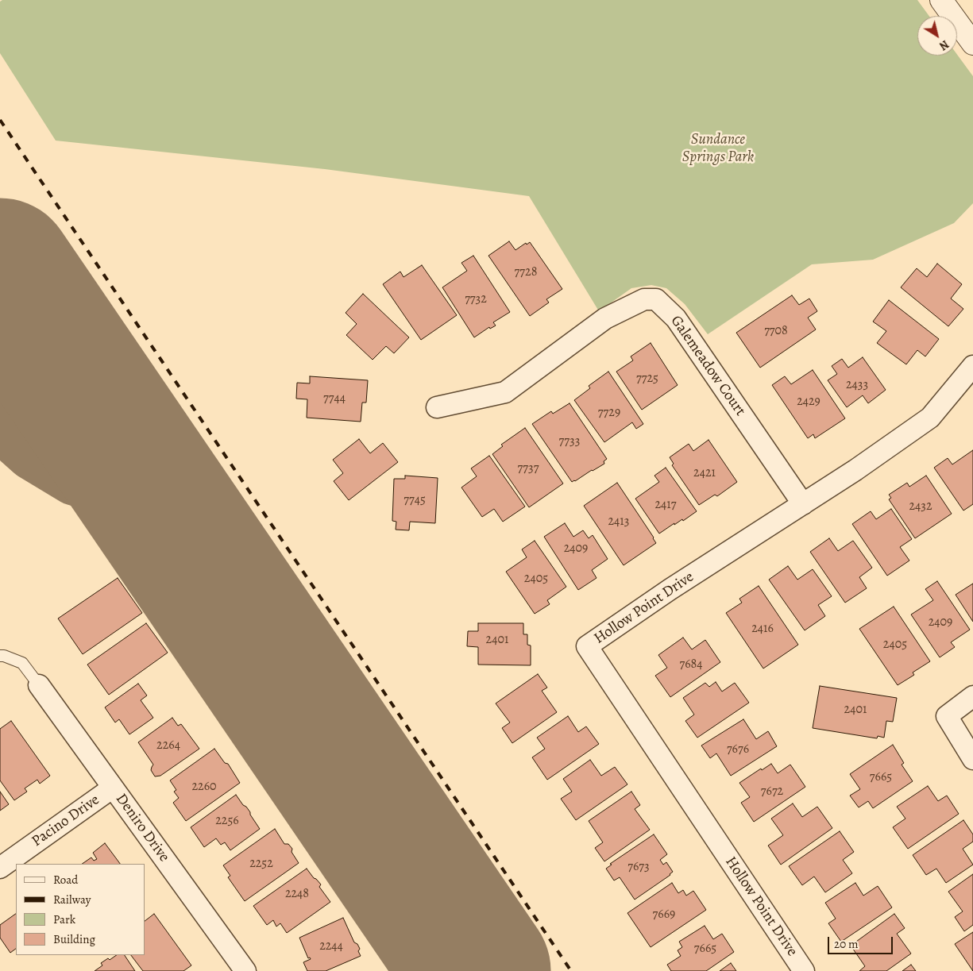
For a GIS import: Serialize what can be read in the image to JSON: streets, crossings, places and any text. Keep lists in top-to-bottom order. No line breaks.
{"streets":{"street":["Galemeadow Court","Hollow Point Drive","Pacino Drive","Deniro Drive"]},"crossings":[["Galemeadow Court","Hollow Point Drive"],["Pacino Drive","Deniro Drive"]],"parks":["Sundance Springs Park"],"house_numbers":["7728","7732","7708","7725","2433","7744","2429","7729","7733","7737","2421","7745","2417","2432","2413","2409","2405","2409","2416","2401","2405","7684","2401","2264","7676","7665","2260","7672","2256","2252","7673","2248","7669","2244","7665"],"legend":["Road","Railway","Park","Building"],"scale_bar":"20 m","north":"bottom right"}
